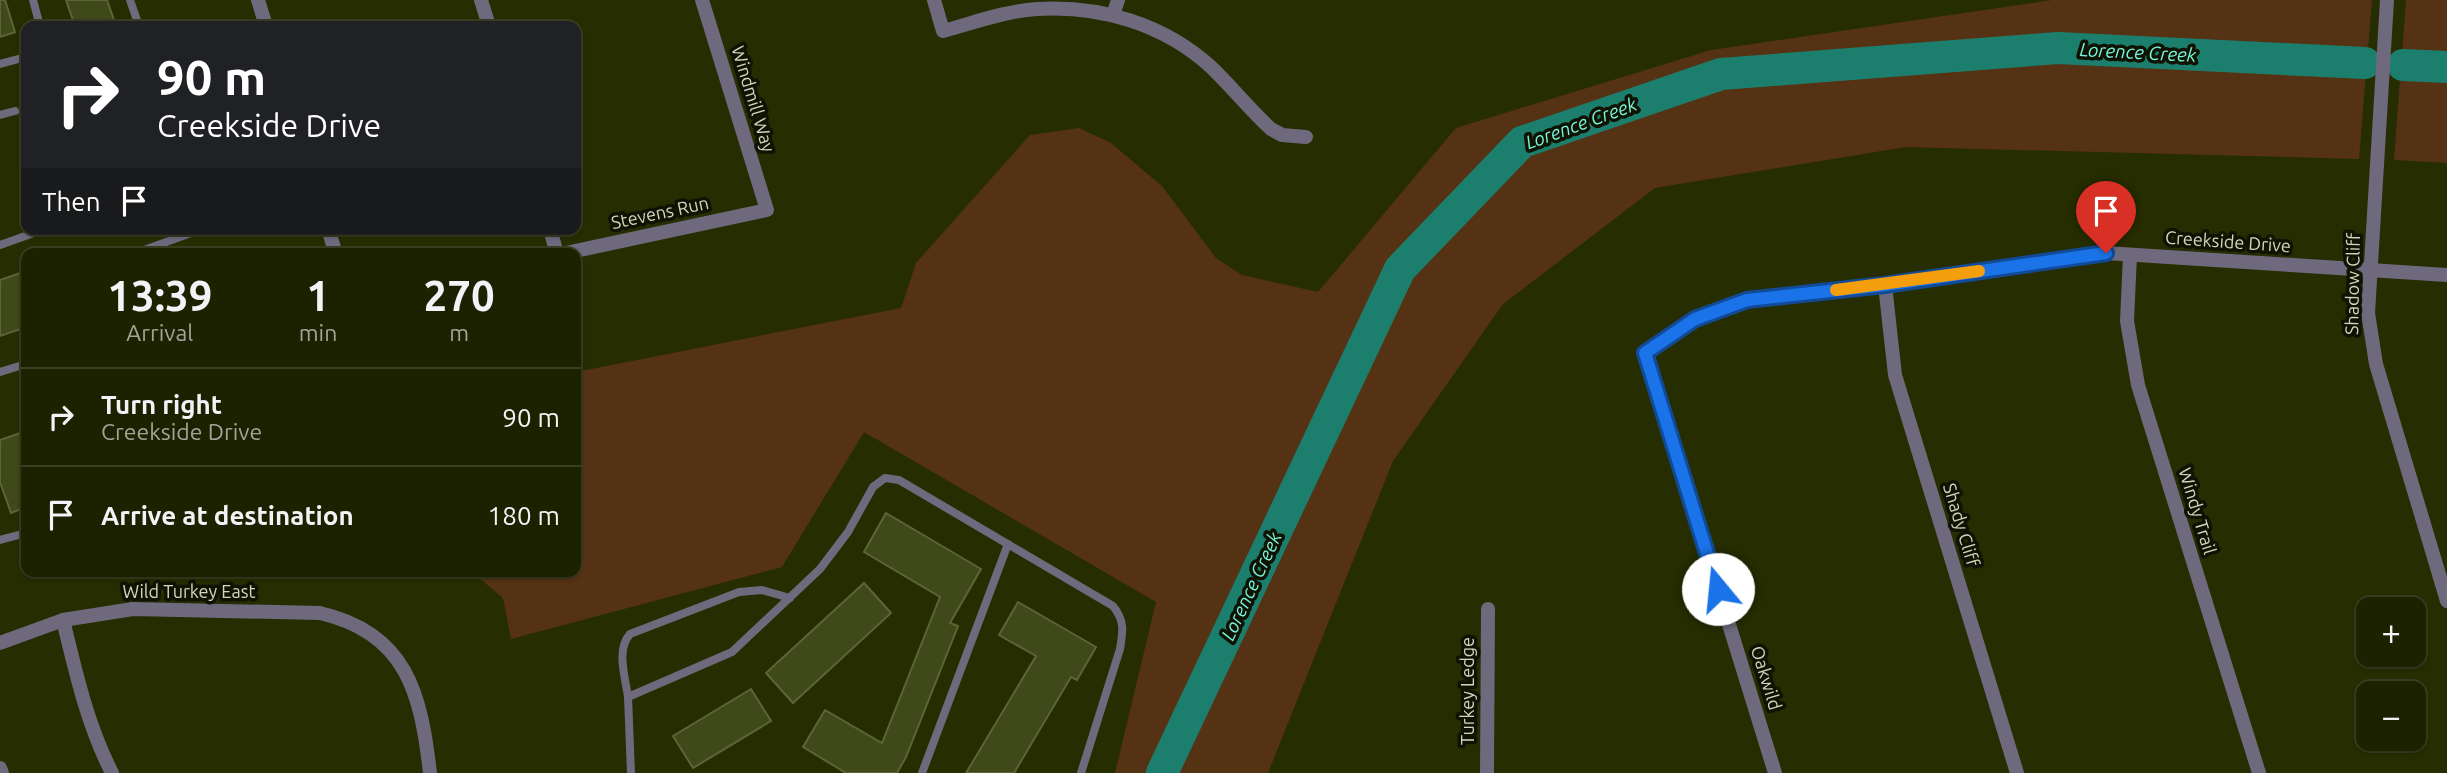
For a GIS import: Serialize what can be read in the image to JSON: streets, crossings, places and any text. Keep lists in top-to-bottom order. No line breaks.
{"streets":{"street":["Windmill Way","Stevens Run","Creekside Drive","Shadow Cliff","Windy Trail","Shady Cliff","Wild Turkey East","Oakwild","Turkey Ledge"]},"crossings":[["Windmill Way","Stevens Run"],["Creekside Drive","Shadow Cliff"],["Creekside Drive","Windy Trail"],["Creekside Drive","Shady Cliff"],["Creekside Drive","Oakwild"]],"water":["Lorence Creek"],"page":{"turn":["90 m","Creekside Drive"],"then":"Then","eta":["13:39","Arrival","1","min","270","m"],"list":[{"name":"Turn right","note":"Creekside Drive","value":"90 m"},{"name":"Arrive at destination","value":"180 m"}],"map_buttons":["+","−"]}}
